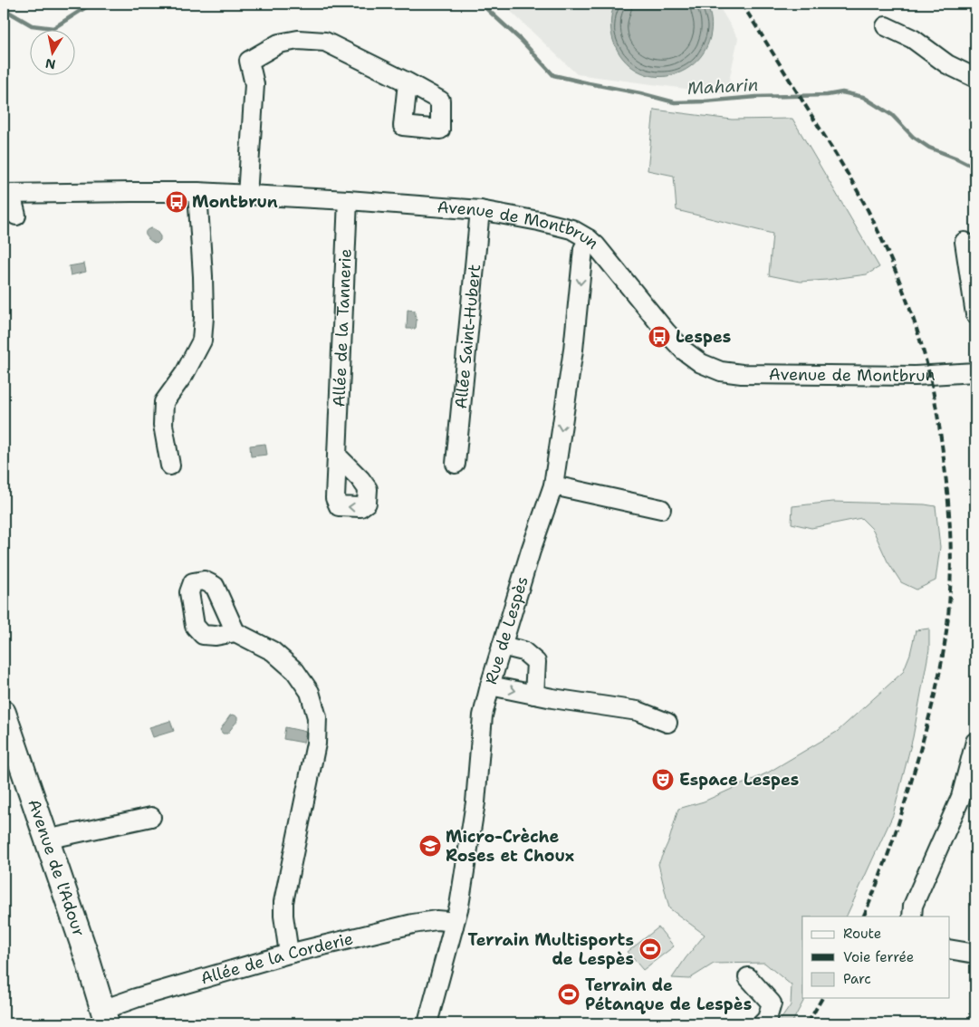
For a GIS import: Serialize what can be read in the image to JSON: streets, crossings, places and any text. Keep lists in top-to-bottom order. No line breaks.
{"streets":{"main road":["Avenue de l'Adour"],"street":["Avenue de Montbrun","Allée de la Tannerie","Allée Saint-Hubert","Rue de Lespès","Allée de la Corderie"]},"crossings":[["Avenue de Montbrun","Allée de la Tannerie"],["Avenue de Montbrun","Allée Saint-Hubert"],["Avenue de Montbrun","Rue de Lespès"],["Rue de Lespès","Allée de la Corderie"],["Avenue de l'Adour","Allée de la Corderie"]],"water":["Maharin"],"places":{"bus stop":["Montbrun","Lespes"],"theatre":["Espace Lespes"],"school or university":["Micro-Crèche Roses et Choux"],"sports":["Terrain Multisports de Lespès","Terrain de Pétanque de Lespès"]},"legend":["Route","Voie ferrée","Parc"],"north":"bottom"}
